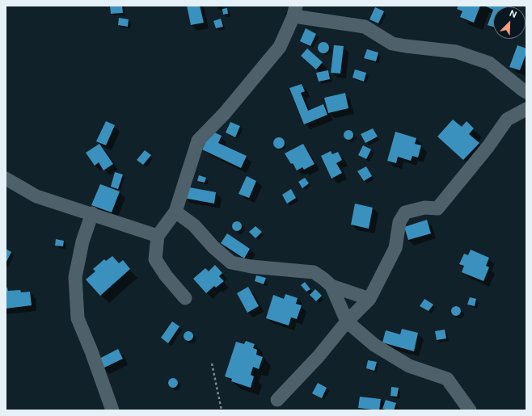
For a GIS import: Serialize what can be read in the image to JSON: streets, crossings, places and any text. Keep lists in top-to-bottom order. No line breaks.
{"north":"top right"}
